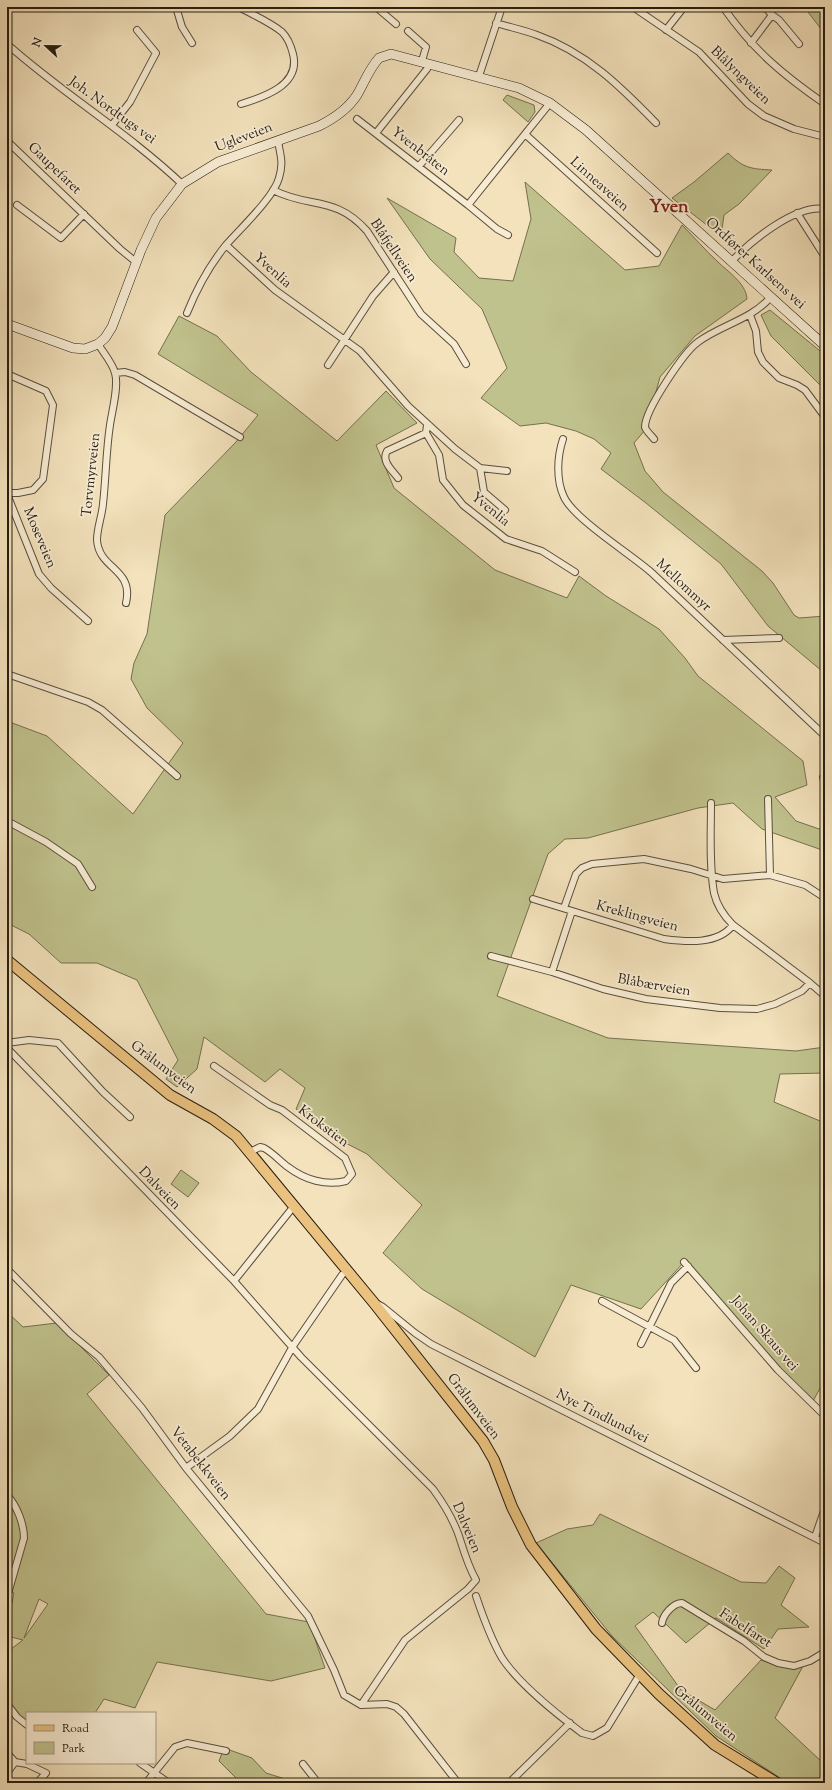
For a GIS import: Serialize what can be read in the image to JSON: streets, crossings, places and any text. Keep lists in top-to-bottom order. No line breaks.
{"streets":{"main road":["Grålumveien"],"street":["Blålyngveien","Joh. Nordtugs vei","Ugleveien","Yvenbråten","Gaupefaret","Linneaveien","Blåfjellveien","Ordfører Karlsens vei","Yvenlia","Torvmyrveien","Moseveien","Mellommyr","Kreklingveien","Blåbærveien","Krokstien","Dalveien","Johan Skaus vei","Nye Tindlundvei","Vetabekkveien","Fabelfaret"]},"crossings":[["Joh. Nordtugs vei","Ugleveien"],["Ugleveien","Gaupefaret"],["Ugleveien","Ordfører Karlsens vei"],["Grålumveien","Krokstien"],["Grålumveien","Nye Tindlundvei"],["Dalveien","Vetabekkveien"]],"districts":["Yven"],"legend":["Road","Park"],"north":"left"}
